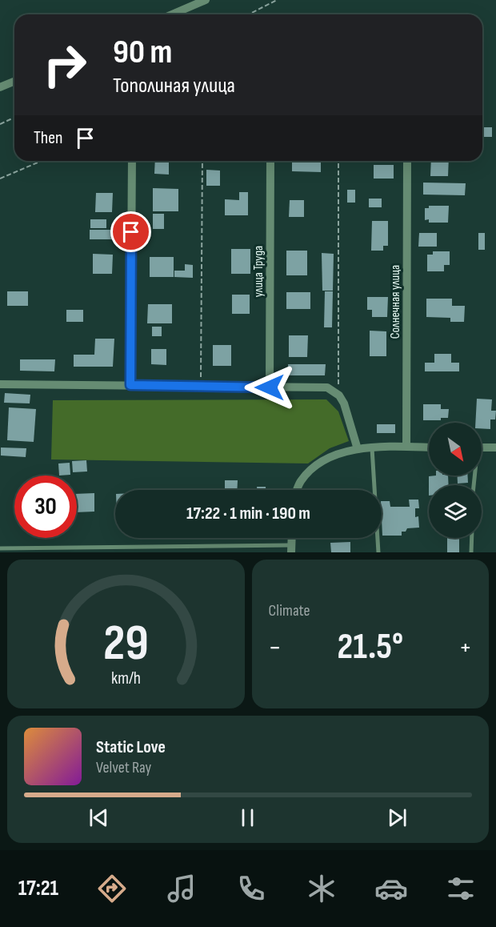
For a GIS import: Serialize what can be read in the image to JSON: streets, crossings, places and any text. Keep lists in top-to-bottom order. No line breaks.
{"streets":{"street":["улица Труда","Солнечная улица"]},"north":"bottom right","page":{"turn":["90 m","Тополиная улица"],"then":"Then","limit":"30","trip":"17:22 · 1 min · 190 m","tile":"Climate","heat":["−","21.5°","+"],"song":["Static Love","Velvet Ray"],"tabs":"17:21","gauge":["29","km/h"]}}
